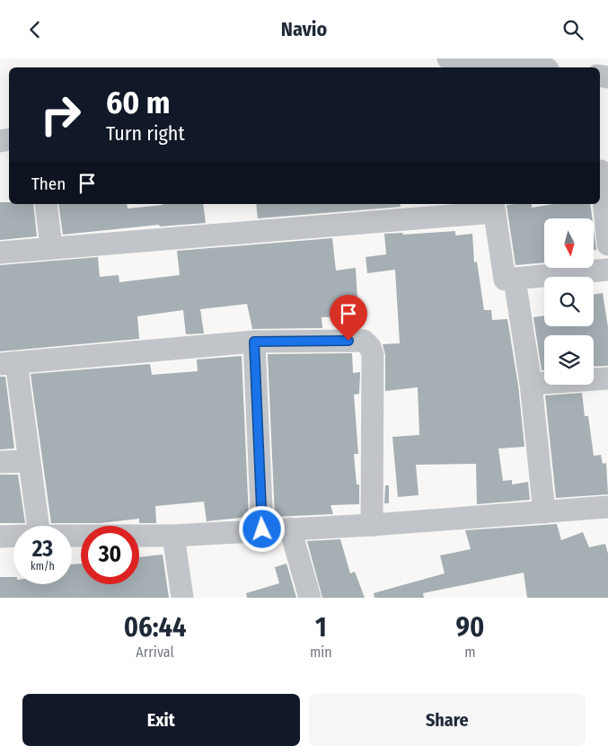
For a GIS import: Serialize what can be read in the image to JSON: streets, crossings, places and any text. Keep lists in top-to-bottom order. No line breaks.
{"north":"bottom","page":{"header":"Navio","turn":["60 m","Turn right"],"then":"Then","speed":"23 km/h","limit":"30","eta":["06:44","Arrival","1","min","90","m"],"buttons":["Exit","Share"]}}
